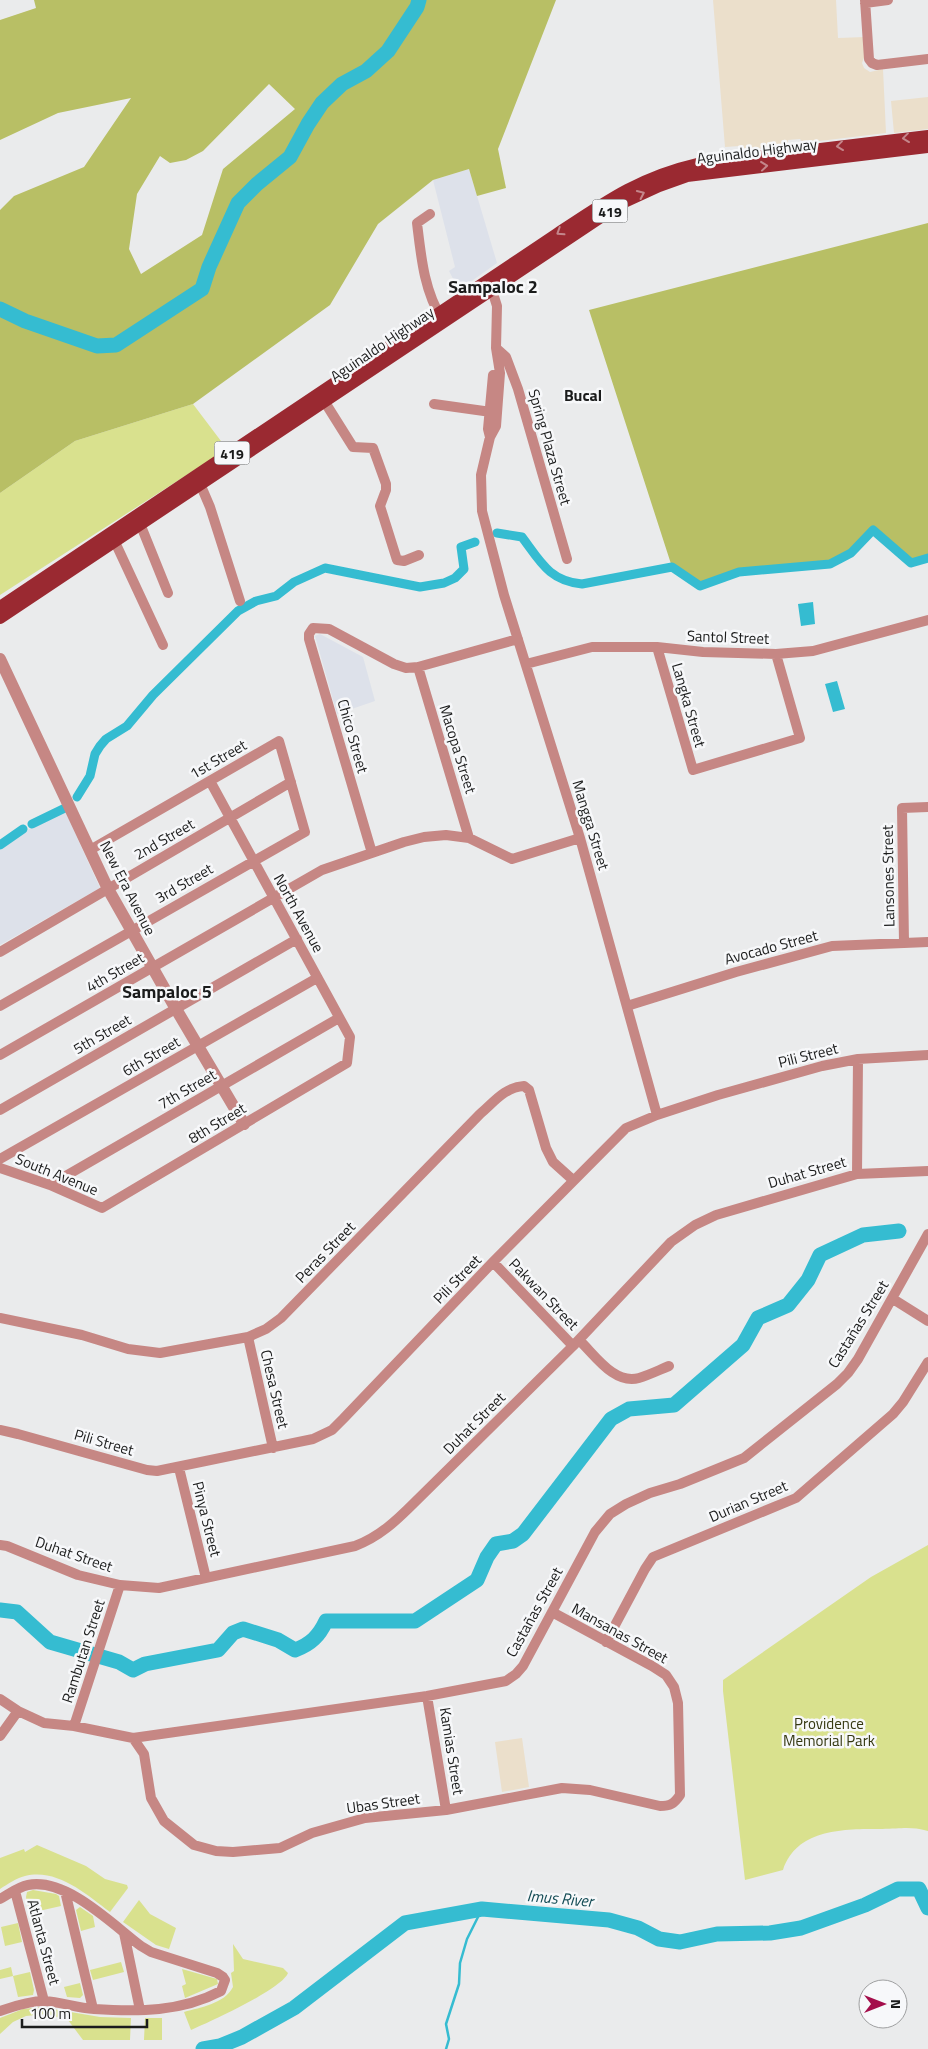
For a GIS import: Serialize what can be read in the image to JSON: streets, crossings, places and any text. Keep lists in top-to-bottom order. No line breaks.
{"streets":{"main road":["Aguinaldo Highway","419"],"street":["Spring Plaza Street","Santol Street","Langka Street","Chico Street","Macopa Street","1st Street","Mangga Street","2nd Street","Lansones Street","3rd Street","New Era Avenue","North Avenue","Avocado Street","4th Street","5th Street","Pili Street","6th Street","7th Street","8th Street","Duhat Street","South Avenue","Peras Street","Pakwan Street","Castañas Street","Chesa Street","Durian Street","Pinya Street","Mansanas Street","Rambutan Street","Kamias Street","Ubas Street","Atlanta Street"]},"crossings":[["Santol Street","Langka Street"],["Santol Street","Mangga Street"],["Chico Street","Macopa Street"],["Chico Street","4th Street"],["Macopa Street","4th Street"],["1st Street","2nd Street"],["1st Street","3rd Street"],["1st Street","New Era Avenue"],["1st Street","North Avenue"],["Mangga Street","Avocado Street"],["Mangga Street","4th Street"],["Mangga Street","Pili Street"],["2nd Street","New Era Avenue"],["2nd Street","North Avenue"],["Lansones Street","Avocado Street"],["3rd Street","New Era Avenue"],["3rd Street","North Avenue"],["New Era Avenue","4th Street"],["New Era Avenue","5th Street"],["New Era Avenue","6th Street"],["New Era Avenue","7th Street"],["New Era Avenue","8th Street"],["North Avenue","4th Street"],["North Avenue","5th Street"],["North Avenue","6th Street"],["North Avenue","7th Street"],["North Avenue","8th Street"],["Pili Street","Peras Street"],["Pili Street","Pakwan Street"],["Pili Street","Chesa Street"],["Pili Street","Pinya Street"],["7th Street","South Avenue"],["8th Street","South Avenue"],["Duhat Street","Pakwan Street"],["Duhat Street","Pinya Street"],["Duhat Street","Rambutan Street"],["Peras Street","Chesa Street"],["Castañas Street","Mansanas Street"],["Castañas Street","Rambutan Street"],["Castañas Street","Kamias Street"],["Castañas Street","Ubas Street"],["Durian Street","Mansanas Street"],["Mansanas Street","Ubas Street"],["Kamias Street","Ubas Street"]],"districts":["Sampaloc 2","Bucal","Sampaloc 5"],"water":["Imus River"],"parks":["Providence Memorial Park"],"scale_bar":"100 m","north":"right"}
